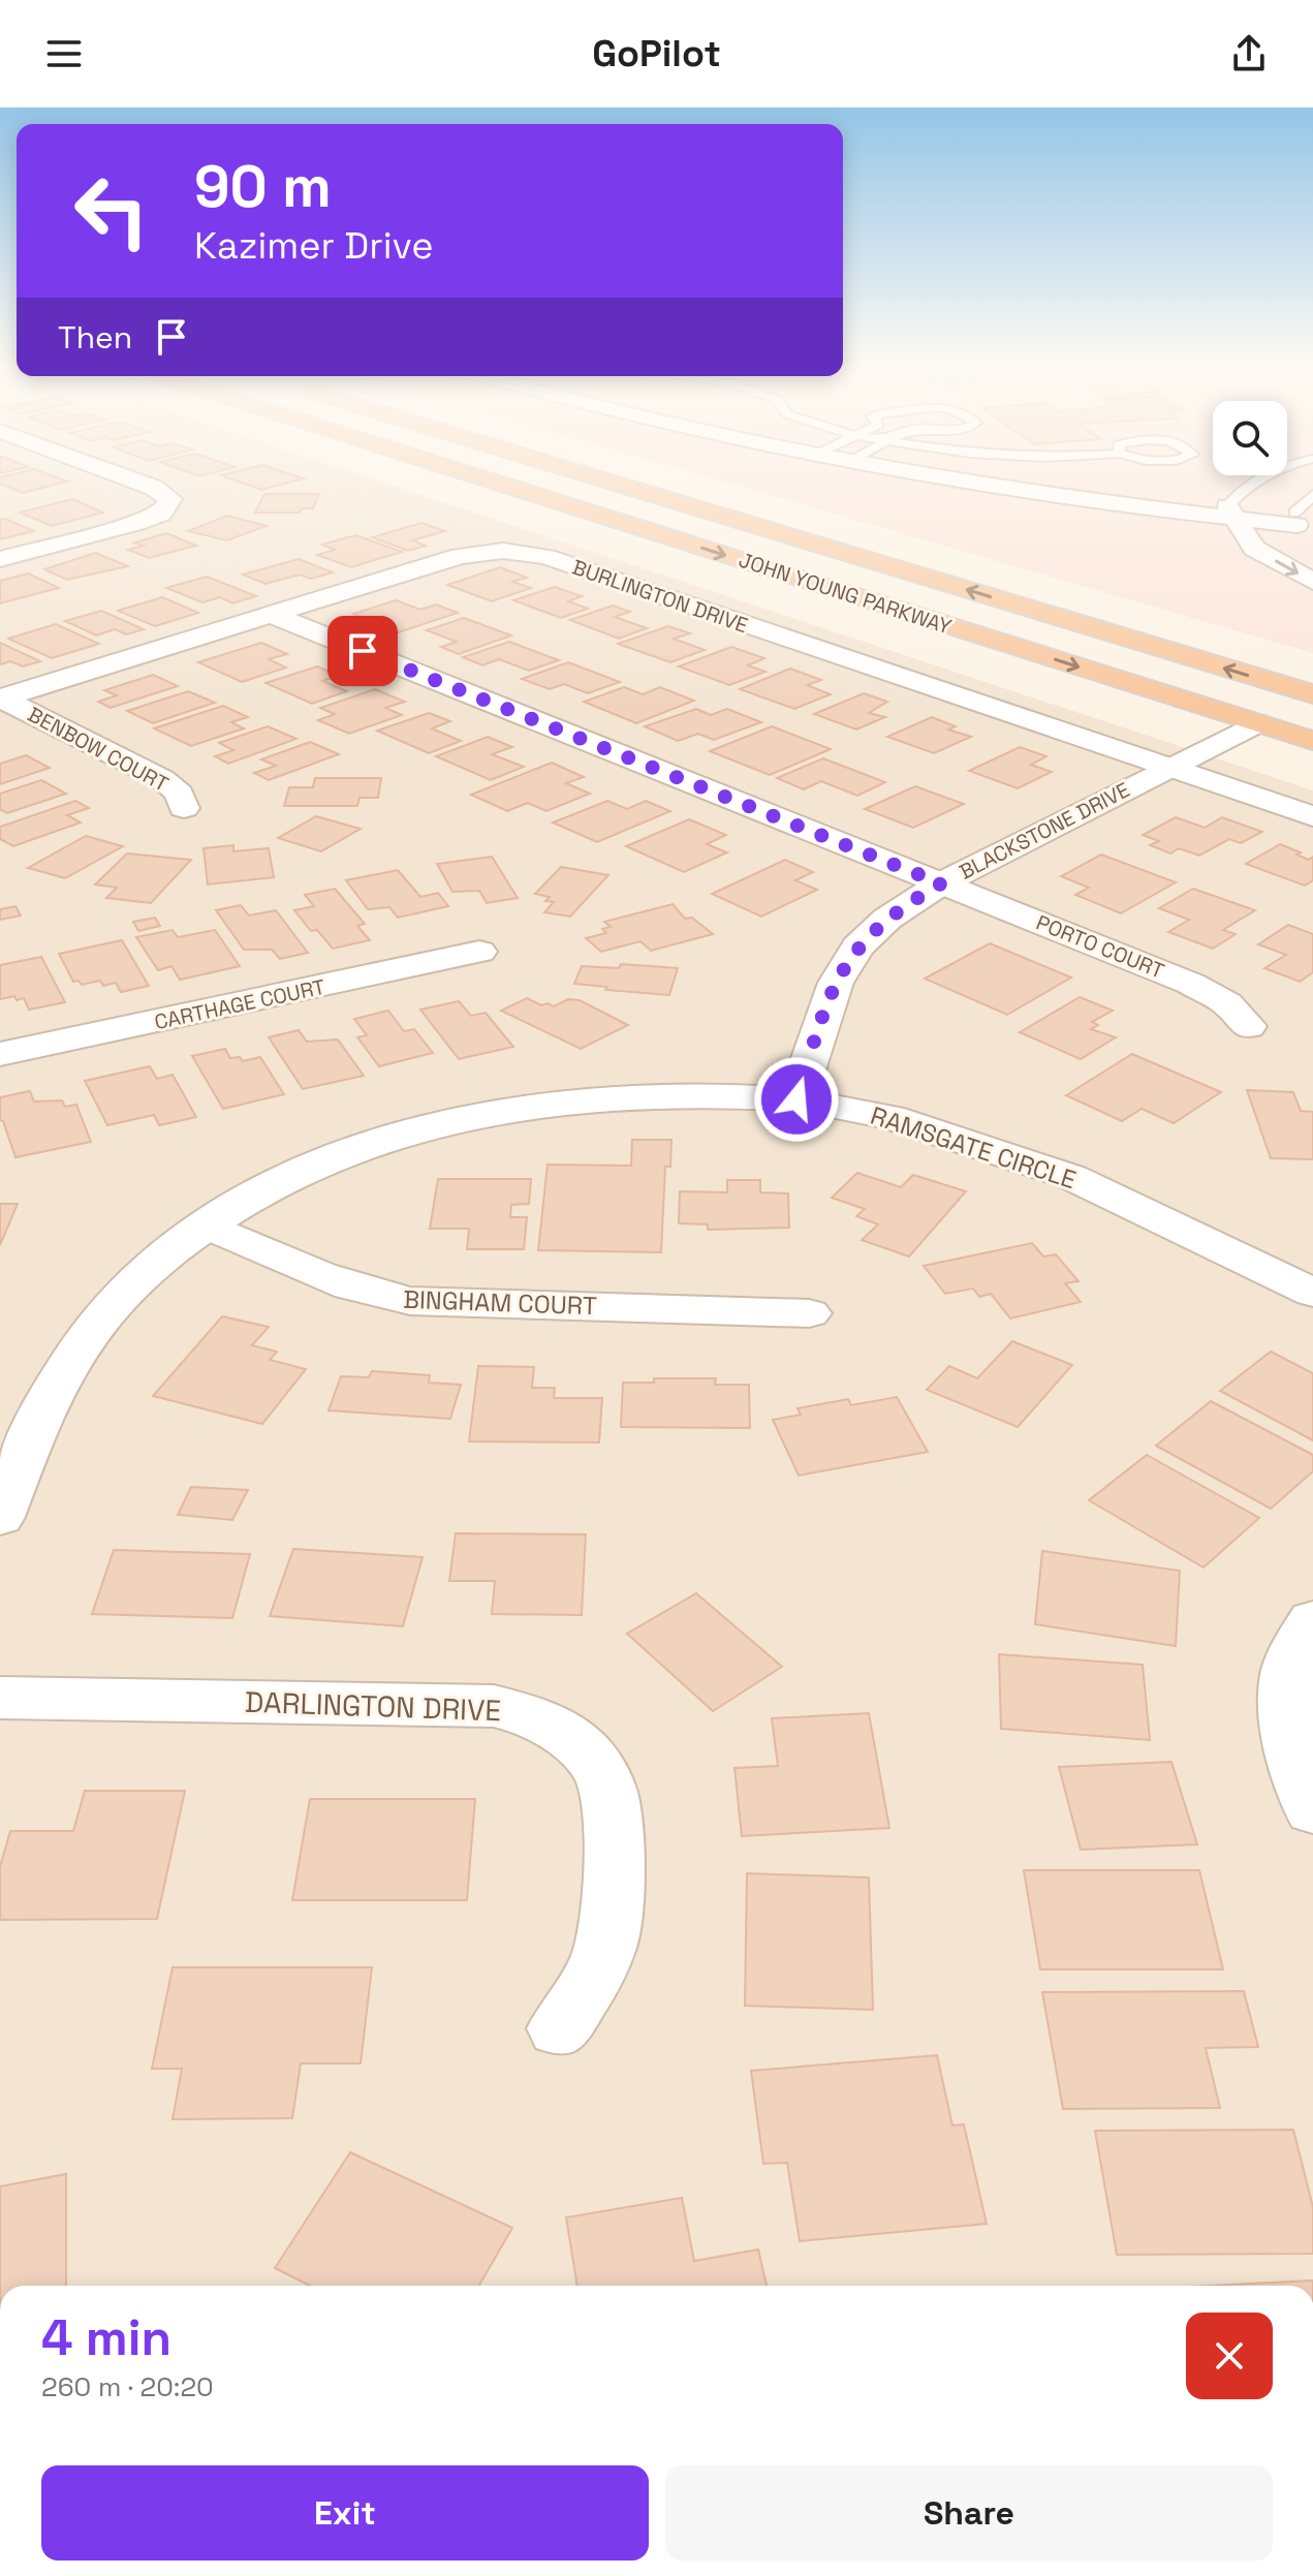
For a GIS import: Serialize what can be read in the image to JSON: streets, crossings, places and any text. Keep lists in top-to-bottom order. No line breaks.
{"streets":{"highway":["JOHN YOUNG PARKWAY"],"street":["BURLINGTON DRIVE","BENBOW COURT","BLACKSTONE DRIVE","PORTO COURT","CARTHAGE COURT","RAMSGATE CIRCLE","BINGHAM COURT","DARLINGTON DRIVE"]},"crossings":[["JOHN YOUNG PARKWAY","BLACKSTONE DRIVE"],["BURLINGTON DRIVE","BENBOW COURT"],["BURLINGTON DRIVE","BLACKSTONE DRIVE"],["BURLINGTON DRIVE","PORTO COURT"],["BLACKSTONE DRIVE","PORTO COURT"],["BLACKSTONE DRIVE","RAMSGATE CIRCLE"],["RAMSGATE CIRCLE","BINGHAM COURT"]],"page":{"header":"GoPilot","turn":["90 m","Kazimer Drive"],"then":"Then","heading":["4 min","260 m · 20:20"],"buttons":["Exit","Share"]}}
